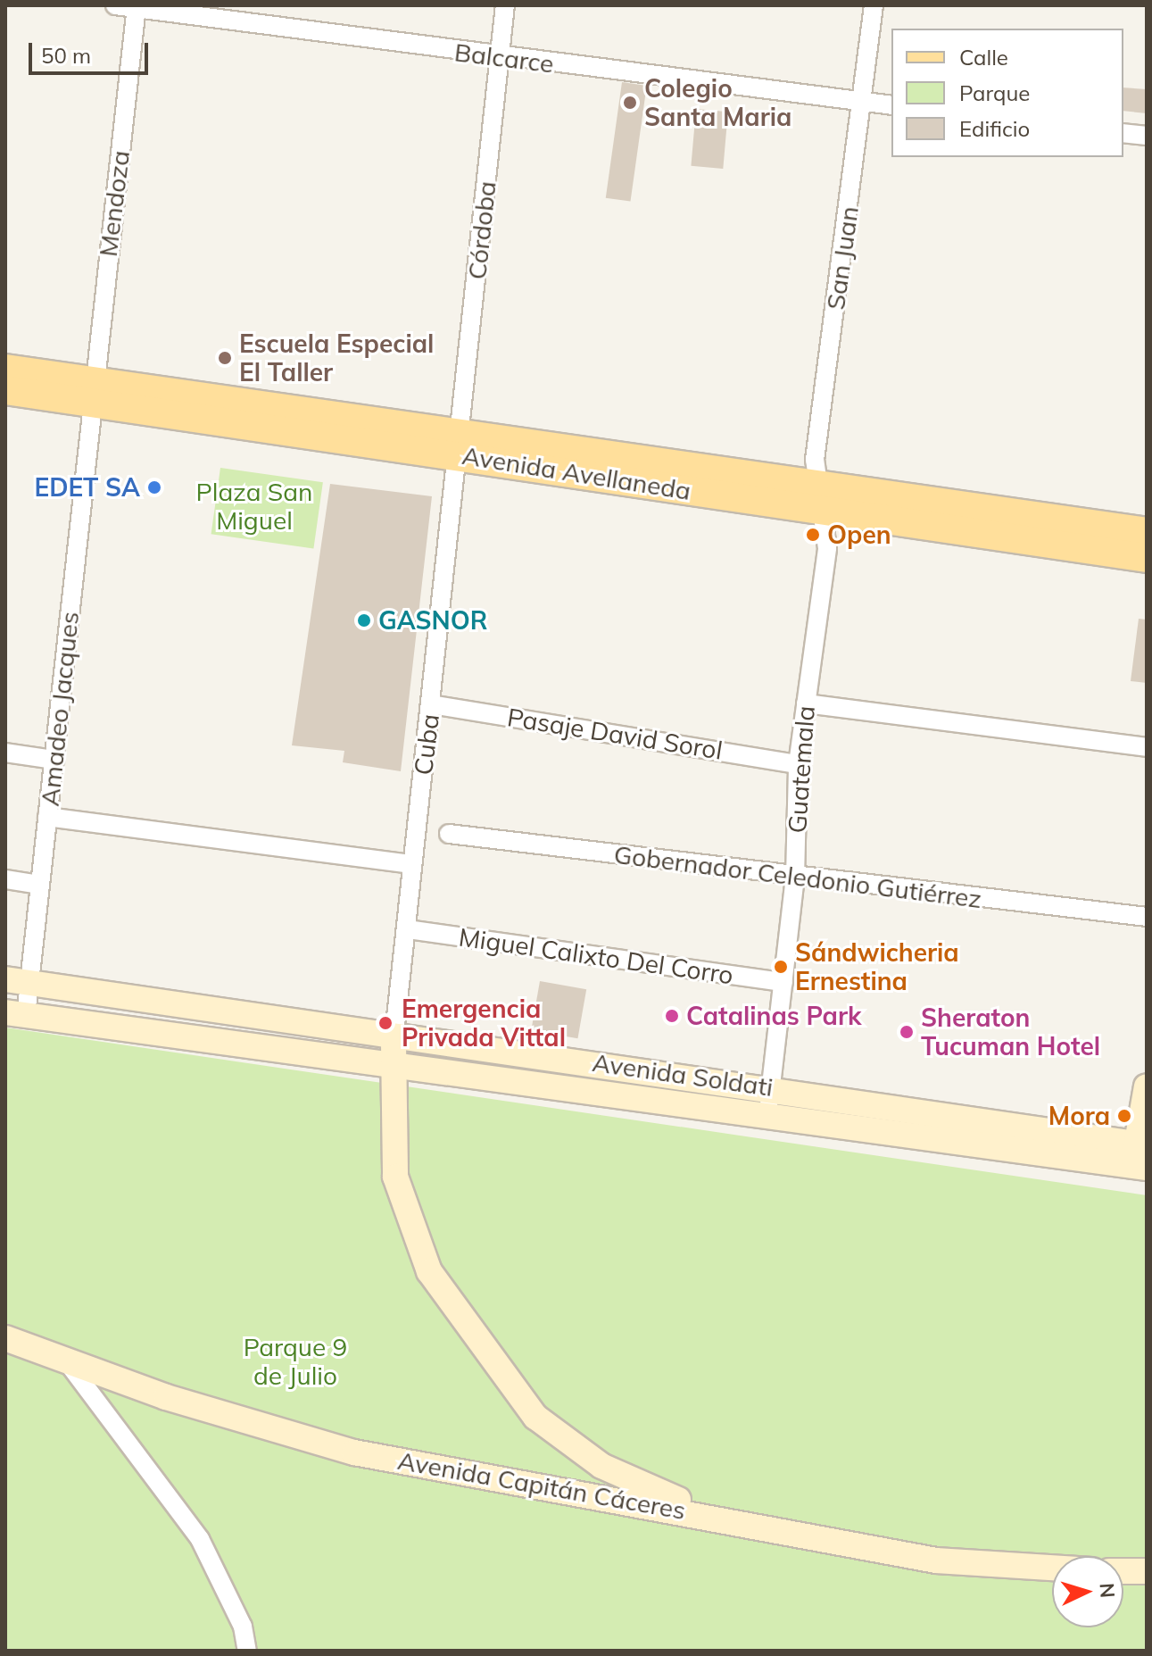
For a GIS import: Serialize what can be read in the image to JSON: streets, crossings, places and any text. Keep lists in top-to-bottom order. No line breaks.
{"streets":{"main road":["Avenida Avellaneda","Avenida Soldati","Avenida Capitán Cáceres"],"street":["Balcarce","Mendoza","Córdoba","San Juan","Amadeo Jacques","Pasaje David Sorol","Cuba","Guatemala","Gobernador Celedonio Gutiérrez","Miguel Calixto Del Corro"]},"crossings":[["Balcarce","Mendoza"],["Balcarce","Córdoba"],["Balcarce","San Juan"],["Mendoza","Avenida Avellaneda"],["Mendoza","Amadeo Jacques"],["Córdoba","Avenida Avellaneda"],["Córdoba","Cuba"],["San Juan","Avenida Avellaneda"],["San Juan","Guatemala"],["Avenida Avellaneda","Amadeo Jacques"],["Avenida Avellaneda","Cuba"],["Avenida Avellaneda","Guatemala"],["Amadeo Jacques","Avenida Soldati"],["Pasaje David Sorol","Cuba"],["Pasaje David Sorol","Guatemala"],["Cuba","Miguel Calixto Del Corro"],["Cuba","Avenida Soldati"],["Guatemala","Gobernador Celedonio Gutiérrez"],["Guatemala","Miguel Calixto Del Corro"],["Guatemala","Avenida Soldati"]],"parks":["Plaza San Miguel","Parque 9 de Julio"],"places":["Colegio Santa Maria","Escuela Especial El Taller","EDET SA","Open","GASNOR","Sándwicheria Ernestina","Catalinas Park","Emergencia Privada Vittal","Sheraton Tucuman Hotel","Mora"],"legend":["Calle","Parque","Edificio"],"scale_bar":"50 m","north":"right"}
